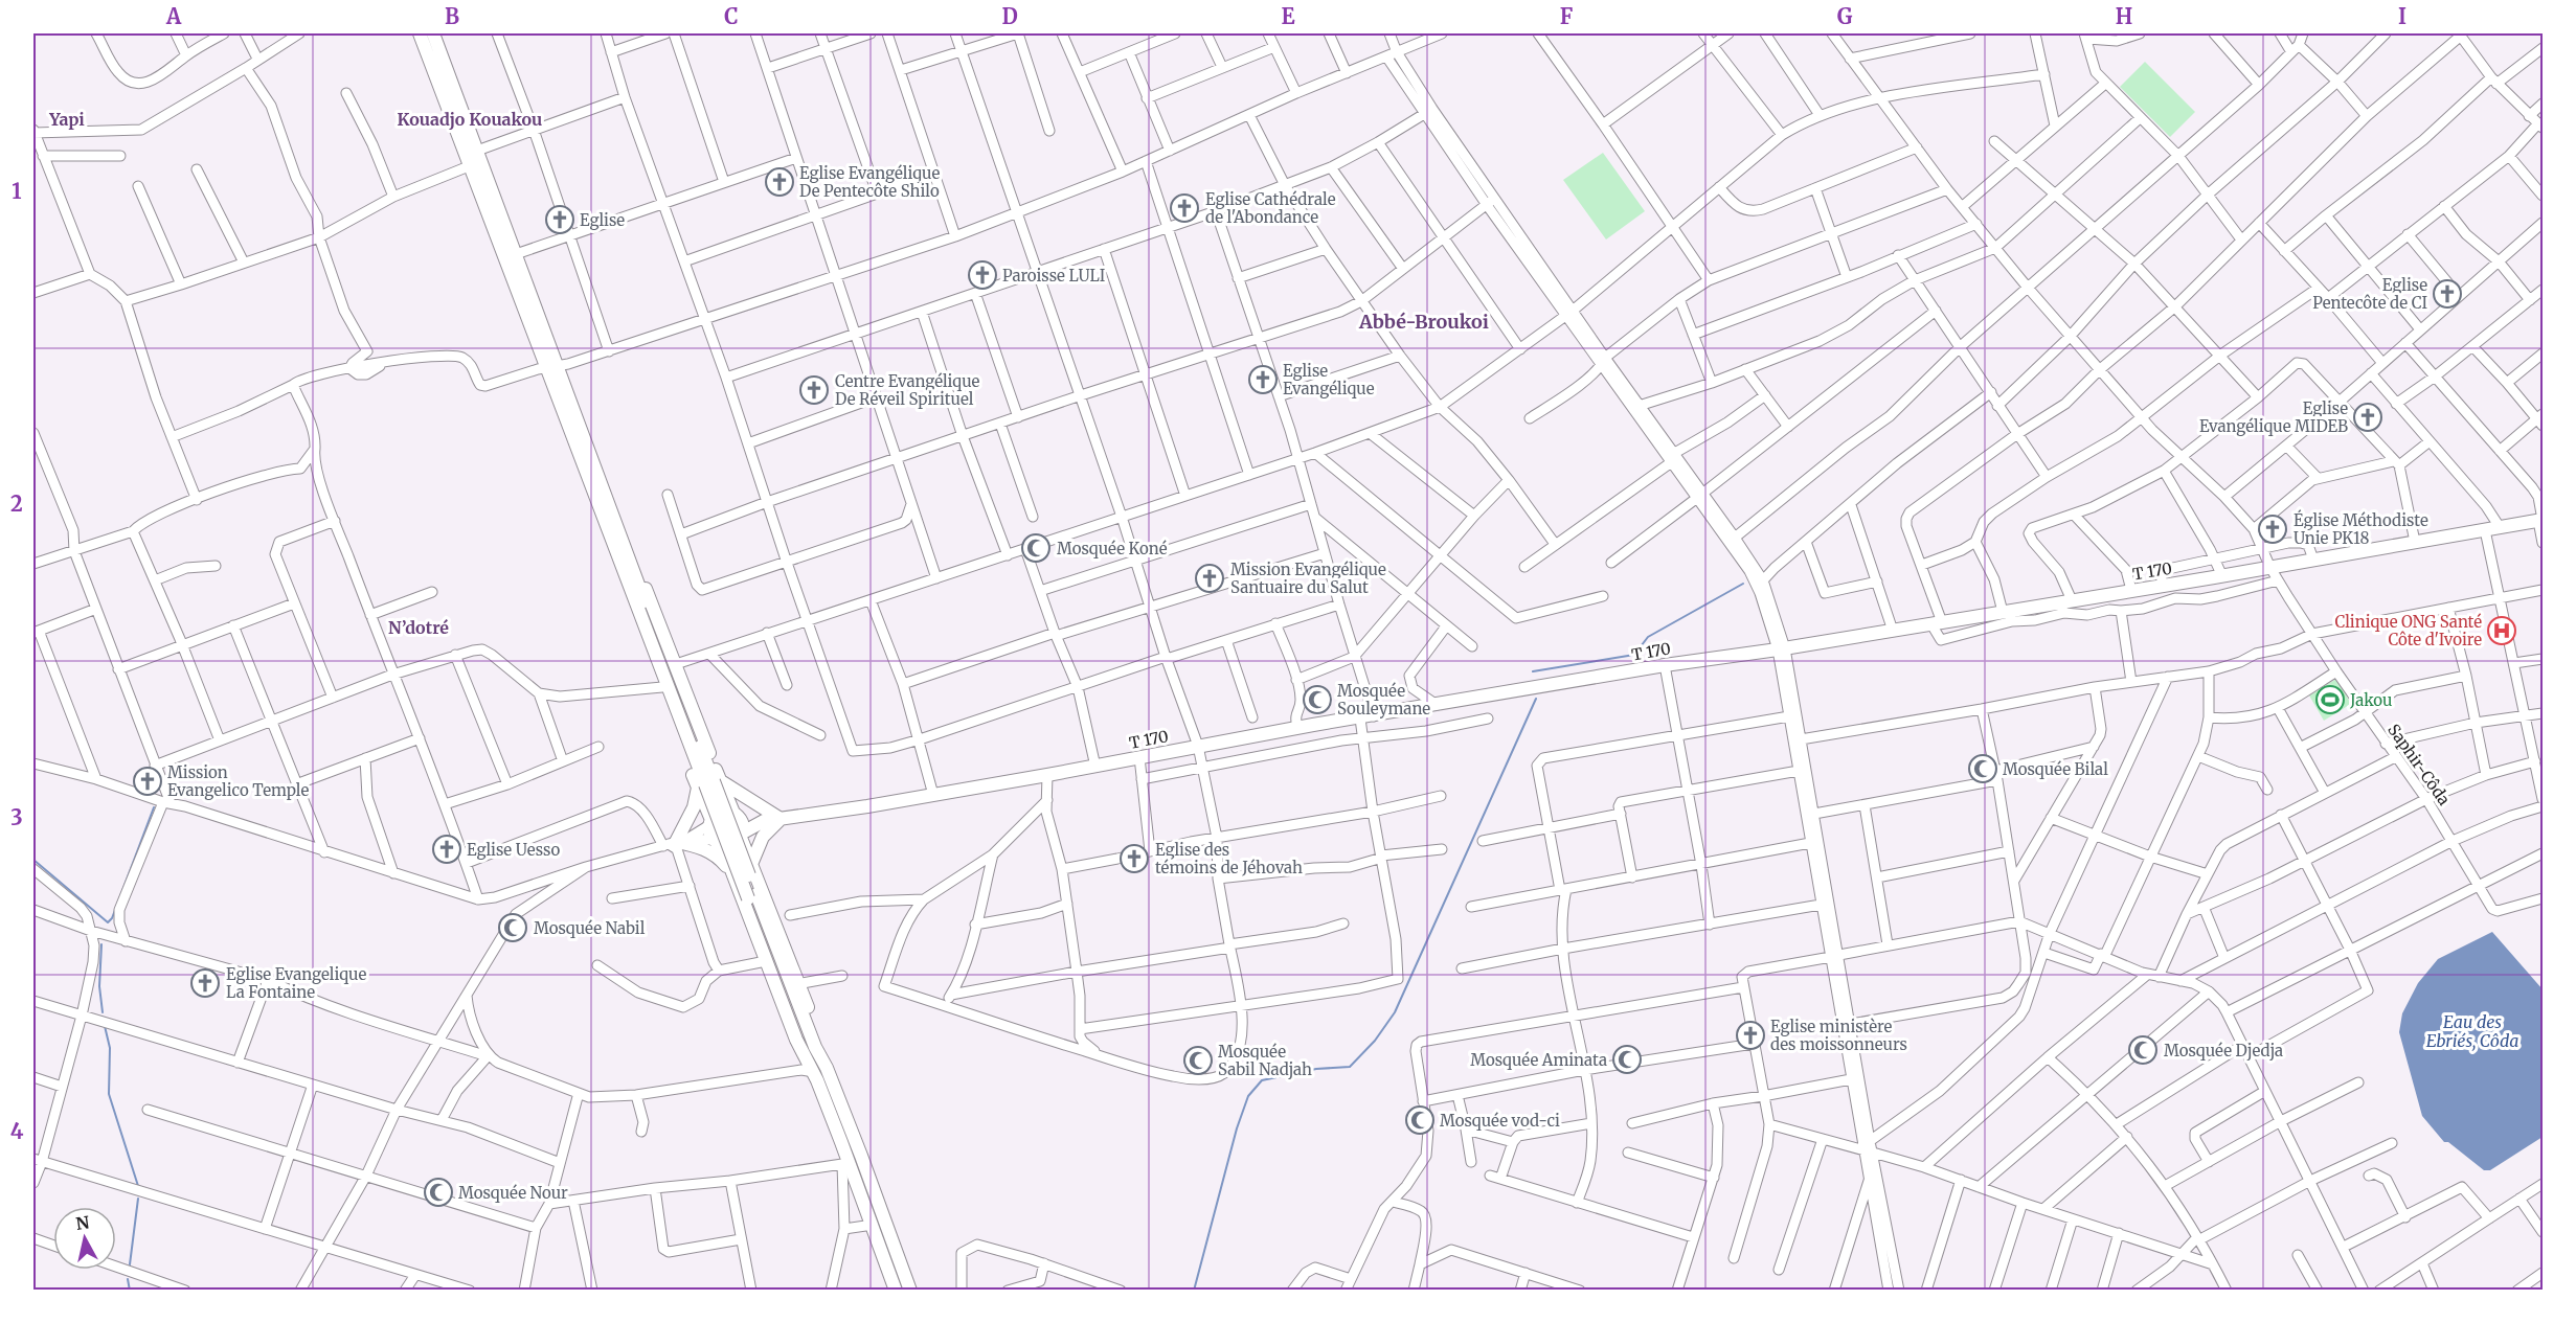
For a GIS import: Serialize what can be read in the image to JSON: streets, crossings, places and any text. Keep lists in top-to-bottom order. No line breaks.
{"streets":{"main road":["T 170"],"street":["Saphir-Côda"]},"crossings":[["T 170","Saphir-Côda"]],"districts":["Yapi","Kouadjo Kouakou","Abbé-Broukoi","N’dotré"],"water":["Eau des Ebriés, Côda"],"places":{"church":["Eglise Evangélique De Pentecôte Shilo","Eglise Cathédrale de l'Abondance","Eglise","Paroisse LULI","Eglise Pentecôte de CI","Eglise Evangélique","Centre Evangélique De Réveil Spirituel","Eglise Evangélique MIDEB","Église Méthodiste Unie PK18","Mission Evangélique Santuaire du Salut","Mission Evangelico Temple","Eglise Uesso","Eglise des témoins de Jéhovah","Eglise Evangelique La Fontaine","Eglise ministère des moissonneurs"],"mosque":["Mosquée Koné","Mosquée Souleymane","Mosquée Bilal","Mosquée Nabil","Mosquée Djedja","Mosquée Aminata","Mosquée Sabil Nadjah","Mosquée vod-ci","Mosquée Nour"],"hospital":["Clinique ONG Santé Côte d'Ivoire"],"sports":["Jakou"]},"north":"top","grid":{"columns":["A","B","C","D","E","F","G","H","I"],"rows":["1","2","3","4"]}}
